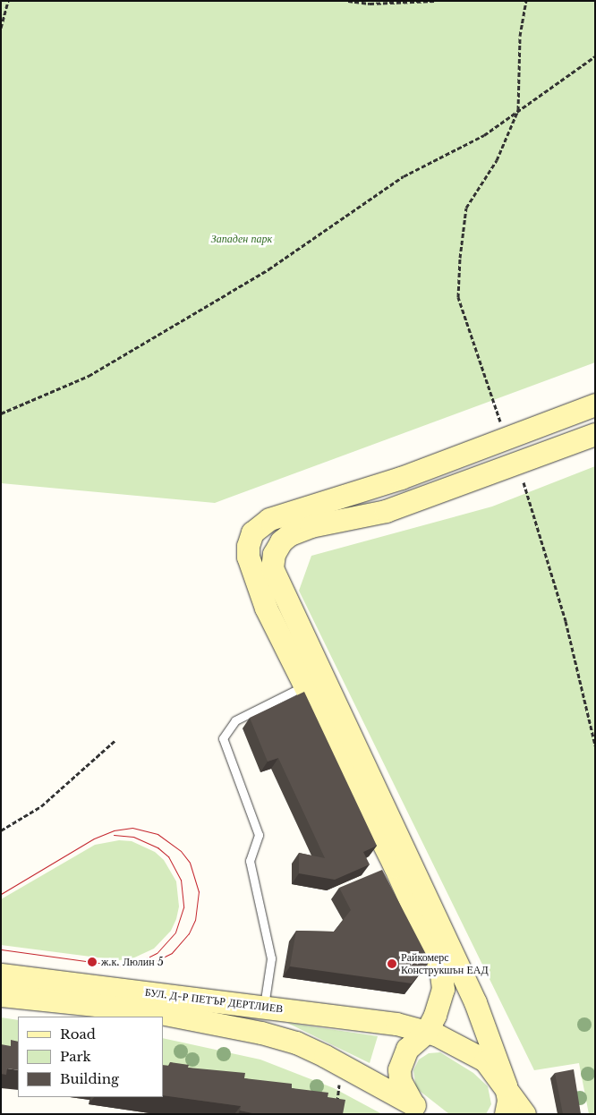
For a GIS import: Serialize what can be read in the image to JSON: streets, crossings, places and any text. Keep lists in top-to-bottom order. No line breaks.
{"streets":{"main road":["БУЛ. Д-Р ПЕТЪР ДЕРТЛИЕВ"]},"parks":["Западен парк"],"places":["ж.к. Люлин 5","Райкомерс Конструкшън ЕАД"],"legend":["Road","Park","Building"]}
